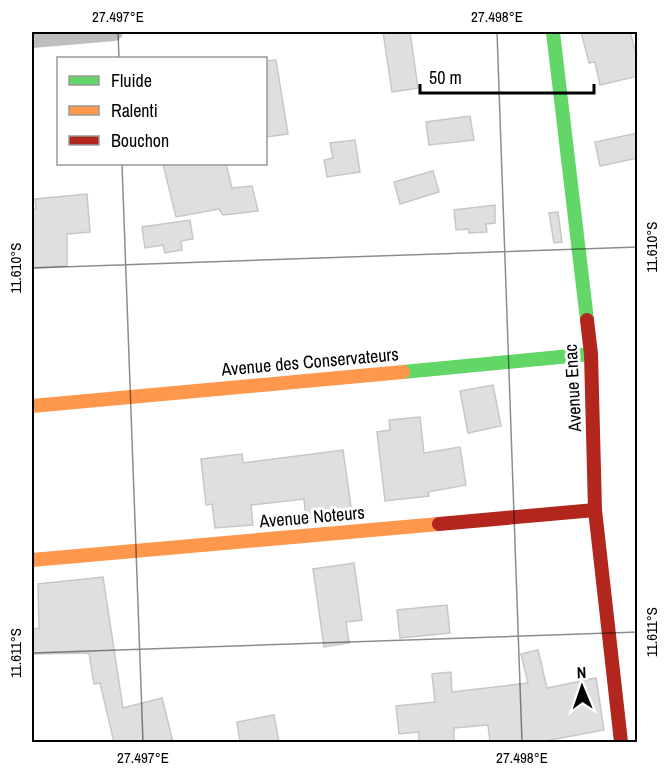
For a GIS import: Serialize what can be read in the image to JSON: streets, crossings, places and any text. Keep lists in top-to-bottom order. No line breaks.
{"streets":{"street":["Avenue des Conservateurs","Avenue Enac","Avenue Noteurs"]},"crossings":[["Avenue des Conservateurs","Avenue Enac"],["Avenue Enac","Avenue Noteurs"]],"legend":["Fluide","Ralenti","Bouchon"],"scale_bar":"50 m","north":"top","coordinates":["27.497°E","27.498°E","11.610°S","11.611°S"]}
